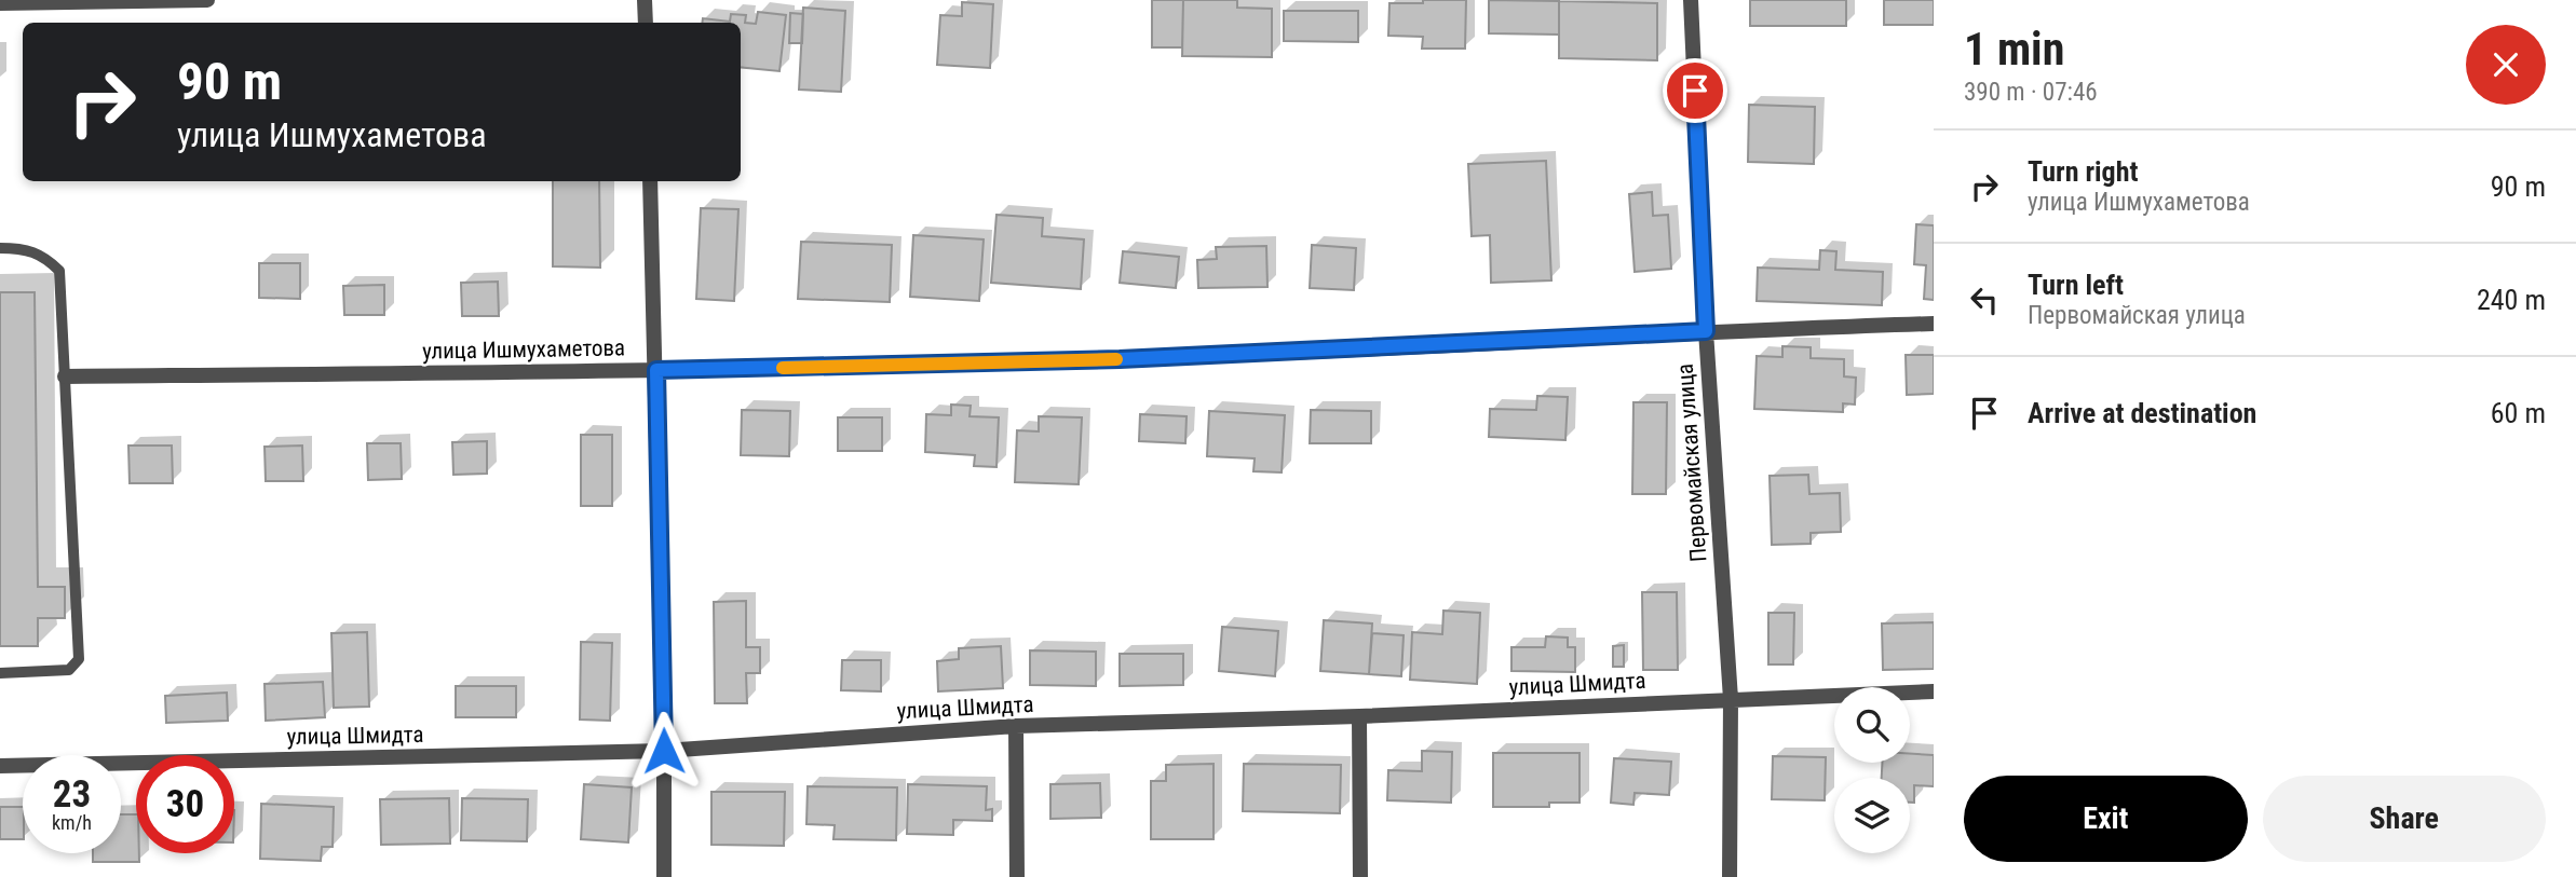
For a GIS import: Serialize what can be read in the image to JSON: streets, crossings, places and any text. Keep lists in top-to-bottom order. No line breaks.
{"streets":{"street":["улица Ишмухаметова","Первомайская улица","улица Шмидта"]},"crossings":[["улица Ишмухаметова","Первомайская улица"],["Первомайская улица","улица Шмидта"]],"page":{"heading":["1 min","390 m · 07:46"],"turn":["90 m","улица Ишмухаметова"],"list":[{"name":"Turn right","note":"улица Ишмухаметова","value":"90 m"},{"name":"Turn left","note":"Первомайская улица","value":"240 m"},{"name":"Arrive at destination","value":"60 m"}],"speed":"23 km/h","limit":"30","buttons":["Exit","Share"]}}
